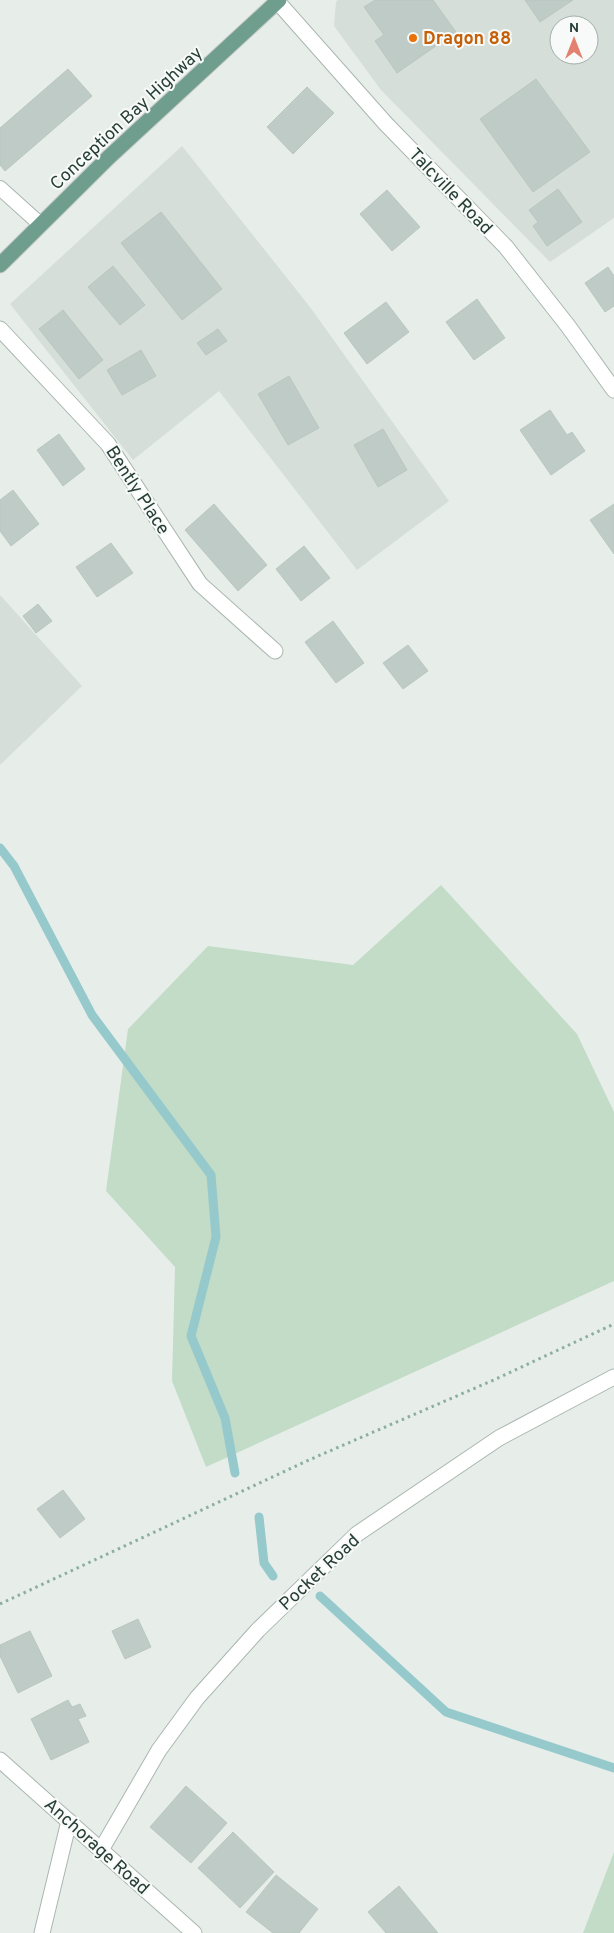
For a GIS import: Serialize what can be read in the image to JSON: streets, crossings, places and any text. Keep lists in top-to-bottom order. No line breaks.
{"streets":{"main road":["Conception Bay Highway"],"street":["Talcville Road","Bently Place","Pocket Road","Anchorage Road"]},"crossings":[["Conception Bay Highway","Talcville Road"],["Pocket Road","Anchorage Road"]],"places":["Dragon 88"],"north":"top"}
